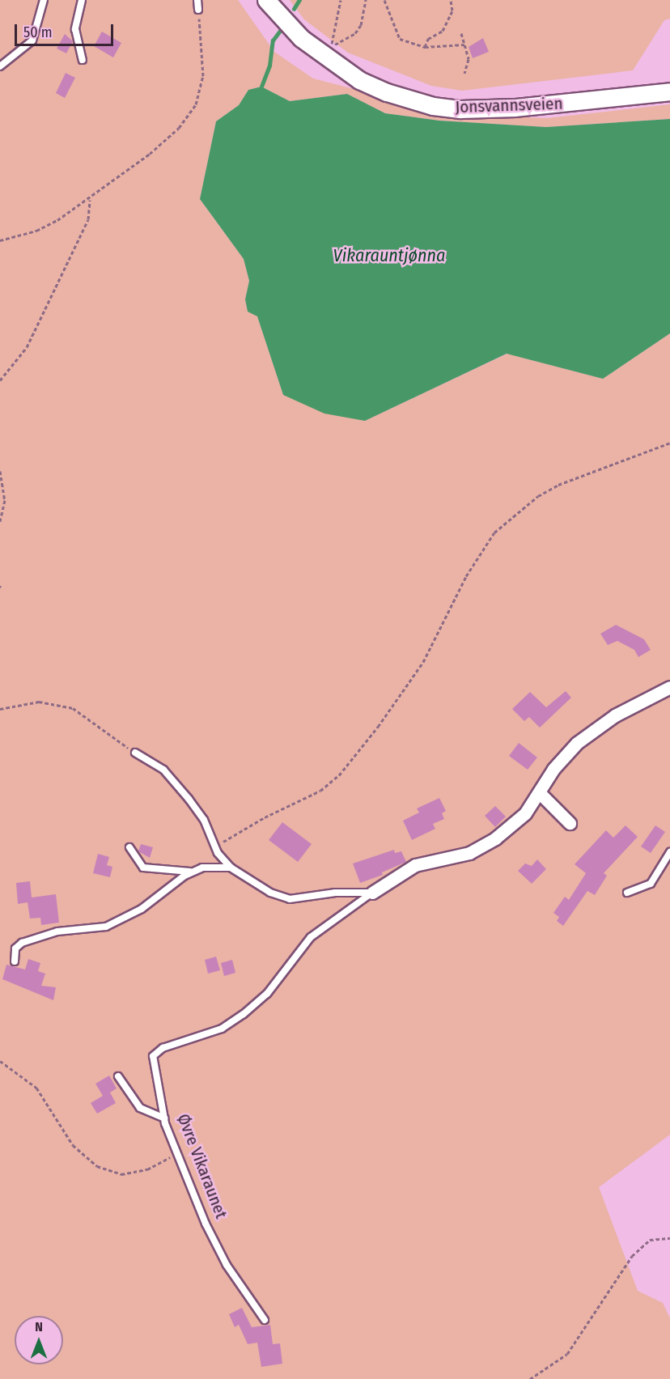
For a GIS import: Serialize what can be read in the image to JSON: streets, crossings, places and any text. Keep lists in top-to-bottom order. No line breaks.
{"streets":{"main road":["Jonsvannsveien"],"street":["Øvre Vikaraunet"]},"water":["Vikarauntjønna"],"scale_bar":"50 m","north":"top"}
